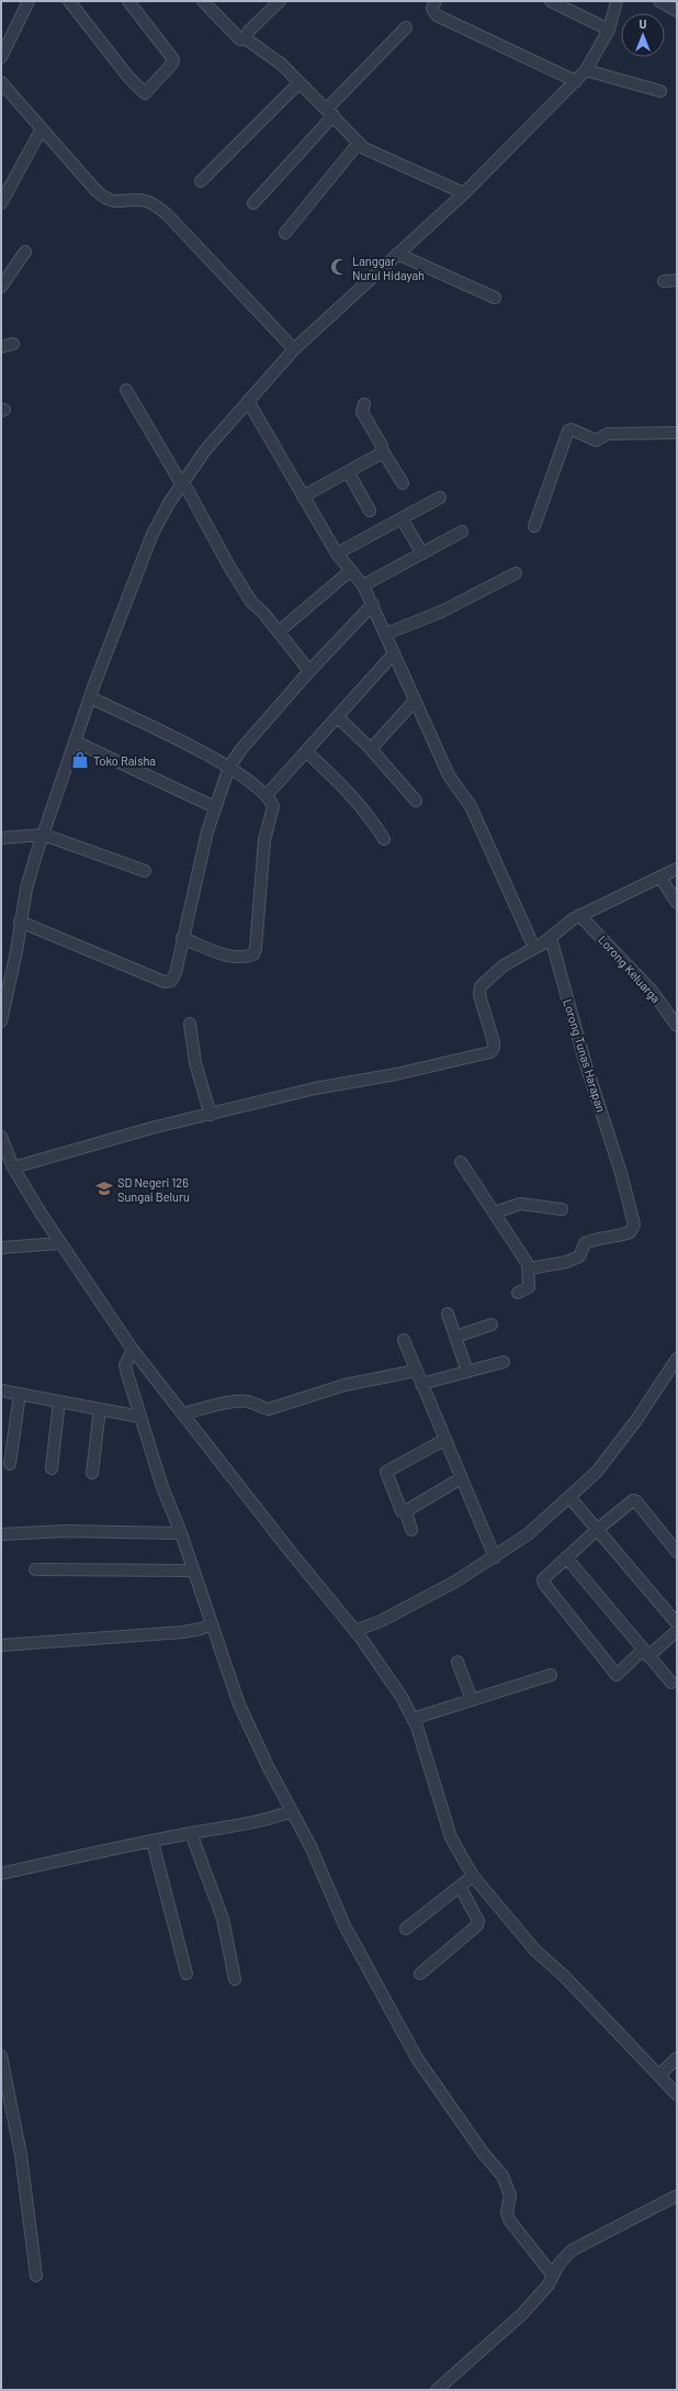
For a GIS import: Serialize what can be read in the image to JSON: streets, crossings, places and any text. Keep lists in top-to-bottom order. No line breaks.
{"streets":{"street":["Lorong Keluarga","Lorong Tunas Harapan"]},"places":{"mosque":["Langgar Nurul Hidayah"],"shop":["Toko Raisha"],"school or university":["SD Negeri 126 Sungai Beluru"]},"north":"top"}
